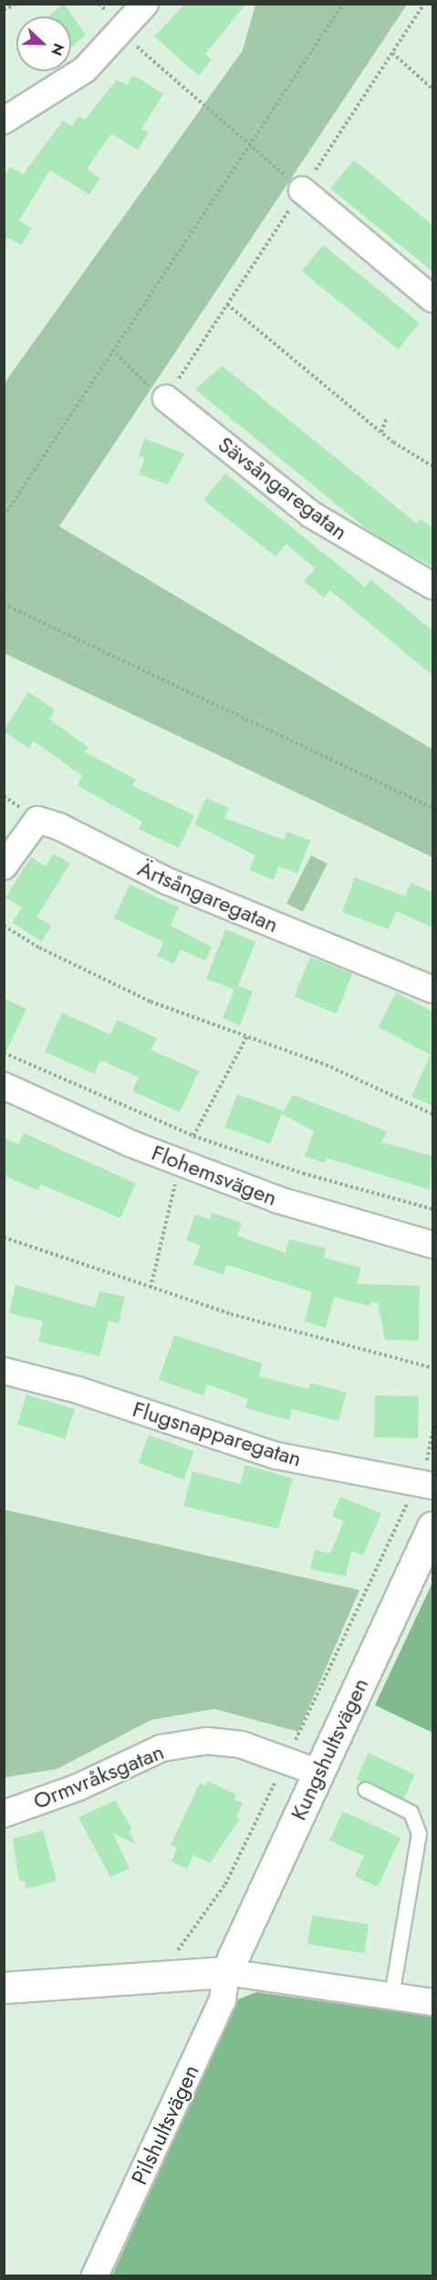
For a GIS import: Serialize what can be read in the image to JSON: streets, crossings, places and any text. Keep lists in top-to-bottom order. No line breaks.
{"streets":{"street":["Sävsångaregatan","Ärtsångaregatan","Flohemsvägen","Flugsnapparegatan","Kungshultsvägen","Ormvråksgatan","Pilshultsvägen"]},"crossings":[["Kungshultsvägen","Ormvråksgatan"],["Kungshultsvägen","Pilshultsvägen"]],"north":"right"}
